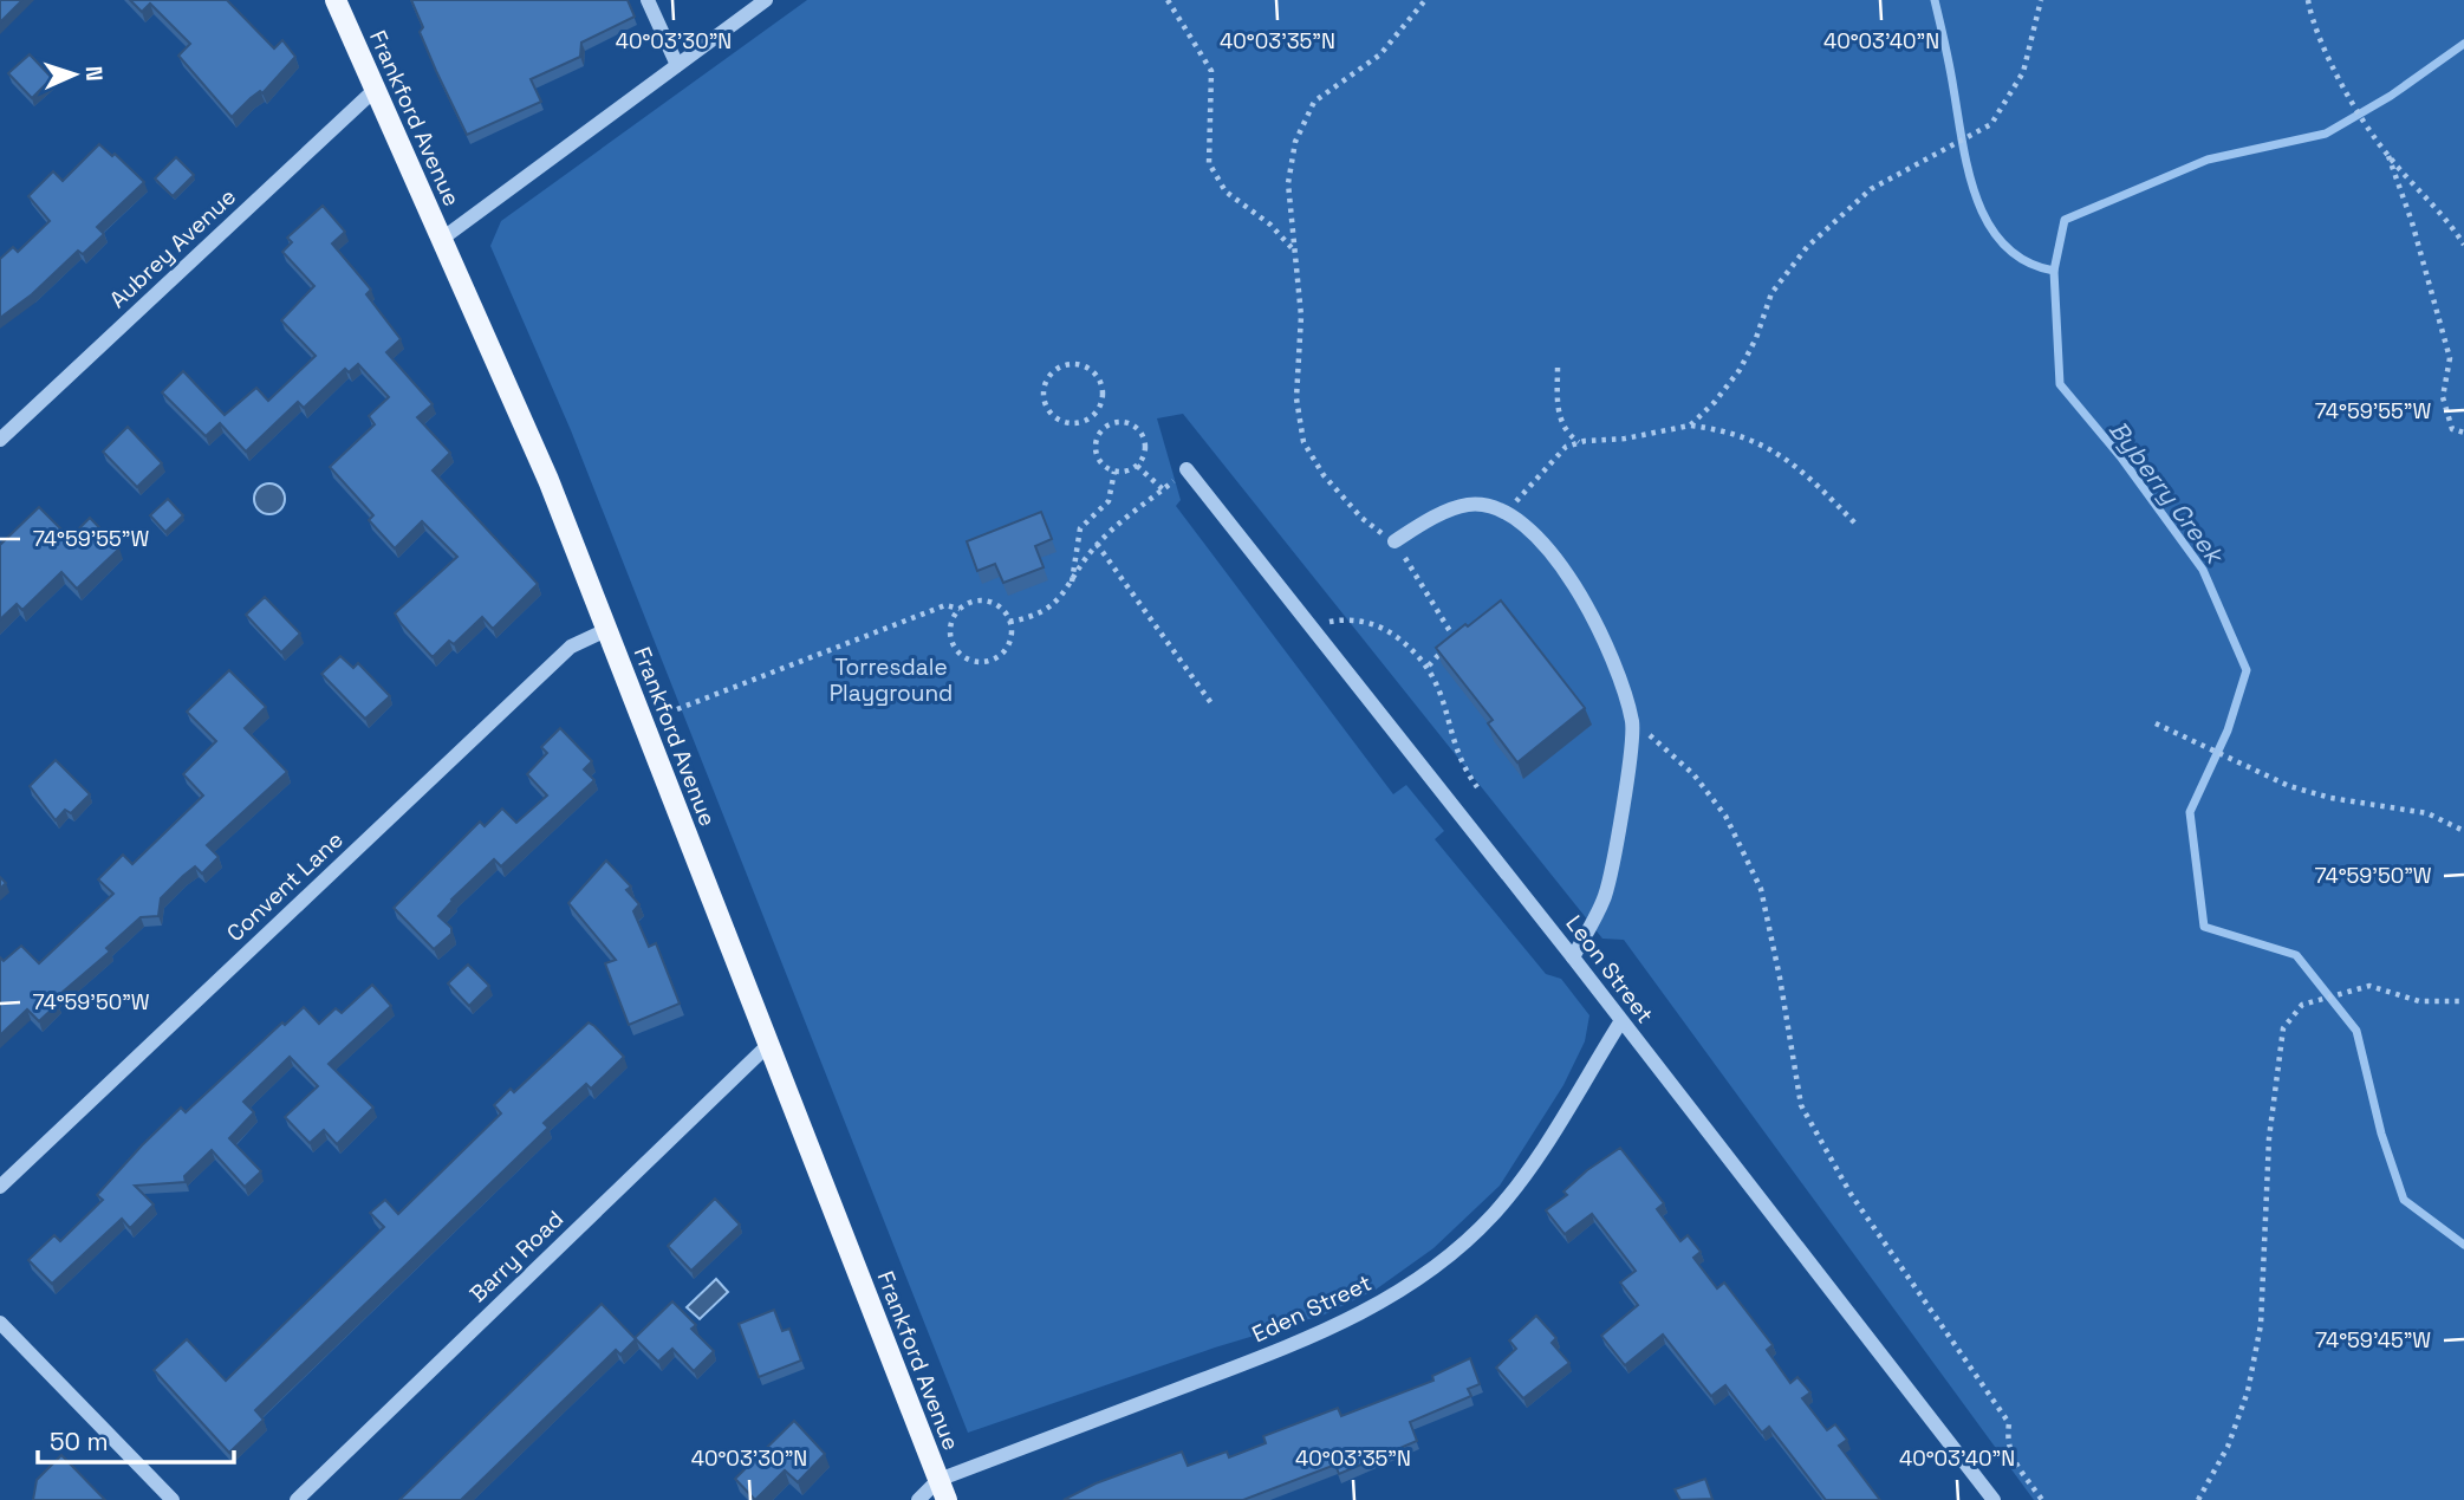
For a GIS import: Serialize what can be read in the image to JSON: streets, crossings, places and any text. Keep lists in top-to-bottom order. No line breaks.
{"streets":{"main road":["Frankford Avenue"],"street":["Aubrey Avenue","Convent Lane","Leon Street","Barry Road","Eden Street"]},"crossings":[["Frankford Avenue","Aubrey Avenue"],["Frankford Avenue","Convent Lane"],["Frankford Avenue","Barry Road"],["Frankford Avenue","Eden Street"],["Leon Street","Eden Street"]],"water":["Byberry Creek"],"parks":["Torresdale Playground"],"scale_bar":"50 m","north":"right","coordinates":["40°03'30\"N","40°03'35\"N","40°03'40\"N","74°59'55\"W","74°59'50\"W","74°59'45\"W"]}
